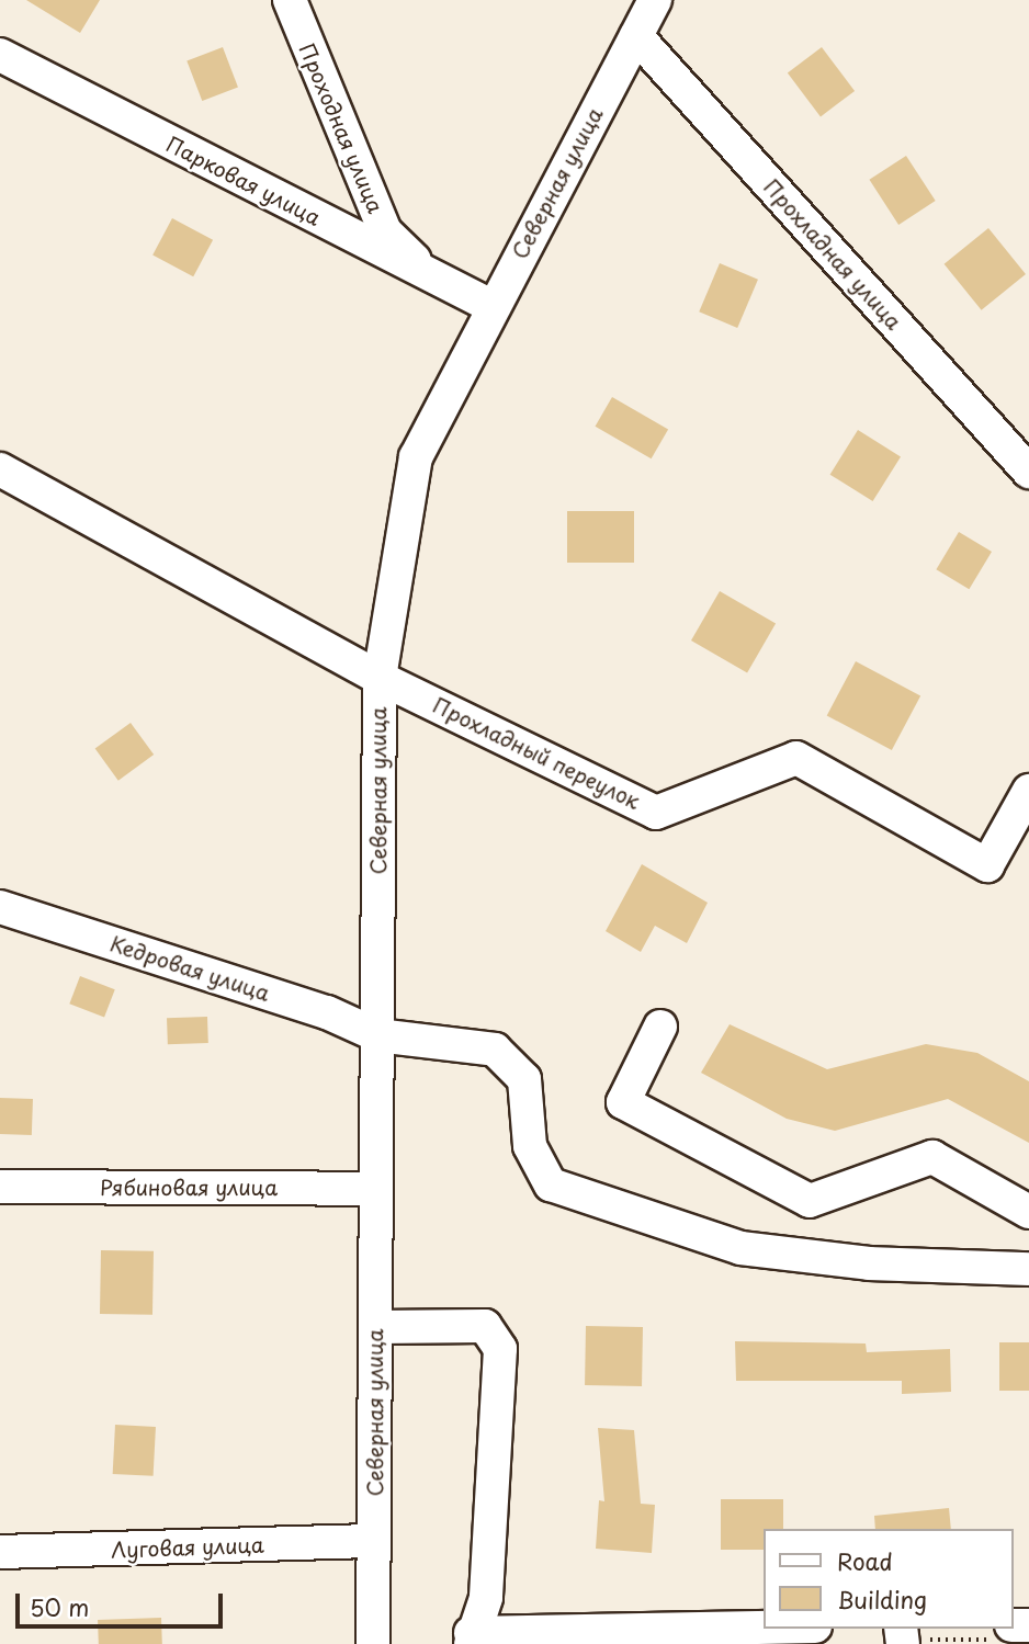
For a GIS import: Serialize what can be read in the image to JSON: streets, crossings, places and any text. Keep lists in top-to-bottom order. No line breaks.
{"streets":{"street":["Проходная улица","Парковая улица","Северная улица","Прохладная улица","Прохладный переулок","Кедровая улица","Рябиновая улица","Луговая улица"]},"crossings":[["Проходная улица","Парковая улица"],["Парковая улица","Северная улица"],["Северная улица","Прохладная улица"],["Северная улица","Прохладный переулок"],["Северная улица","Кедровая улица"],["Северная улица","Рябиновая улица"],["Северная улица","Луговая улица"]],"legend":["Road","Building"],"scale_bar":"50 m"}
